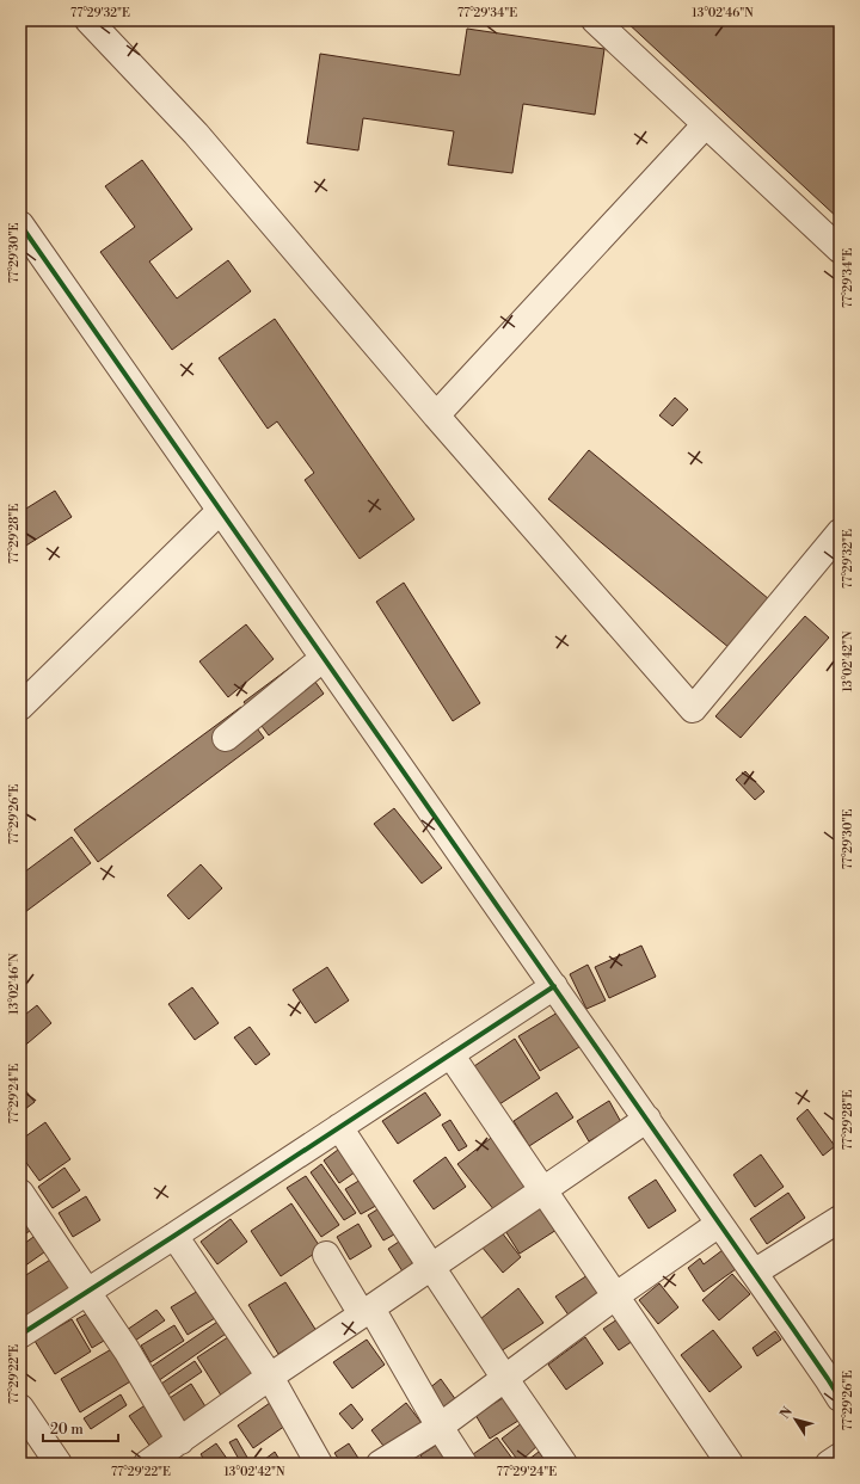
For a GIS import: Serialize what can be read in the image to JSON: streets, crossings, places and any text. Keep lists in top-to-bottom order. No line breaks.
{"scale_bar":"20 m","north":"top left","coordinates":["77°29'32\"E","77°29'34\"E","13°02'46\"N","77°29'30\"E","77°29'28\"E","13°02'42\"N","77°29'26\"E","77°29'24\"E","77°29'22\"E"]}
